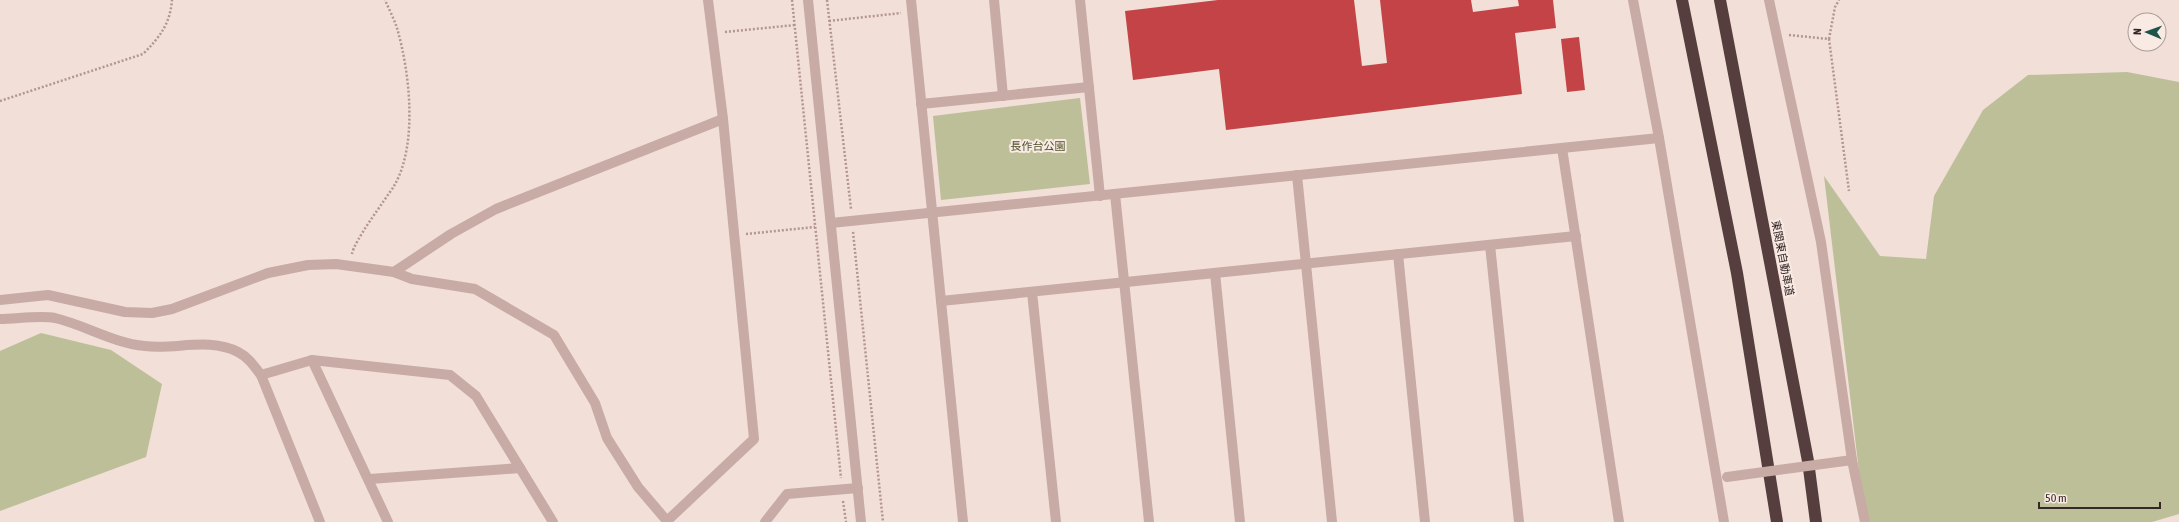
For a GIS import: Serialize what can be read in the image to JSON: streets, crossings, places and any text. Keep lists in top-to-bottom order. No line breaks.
{"streets":{"highway":["東関東自動車道"]},"parks":["長作台公園"],"scale_bar":"50 m","north":"left"}
